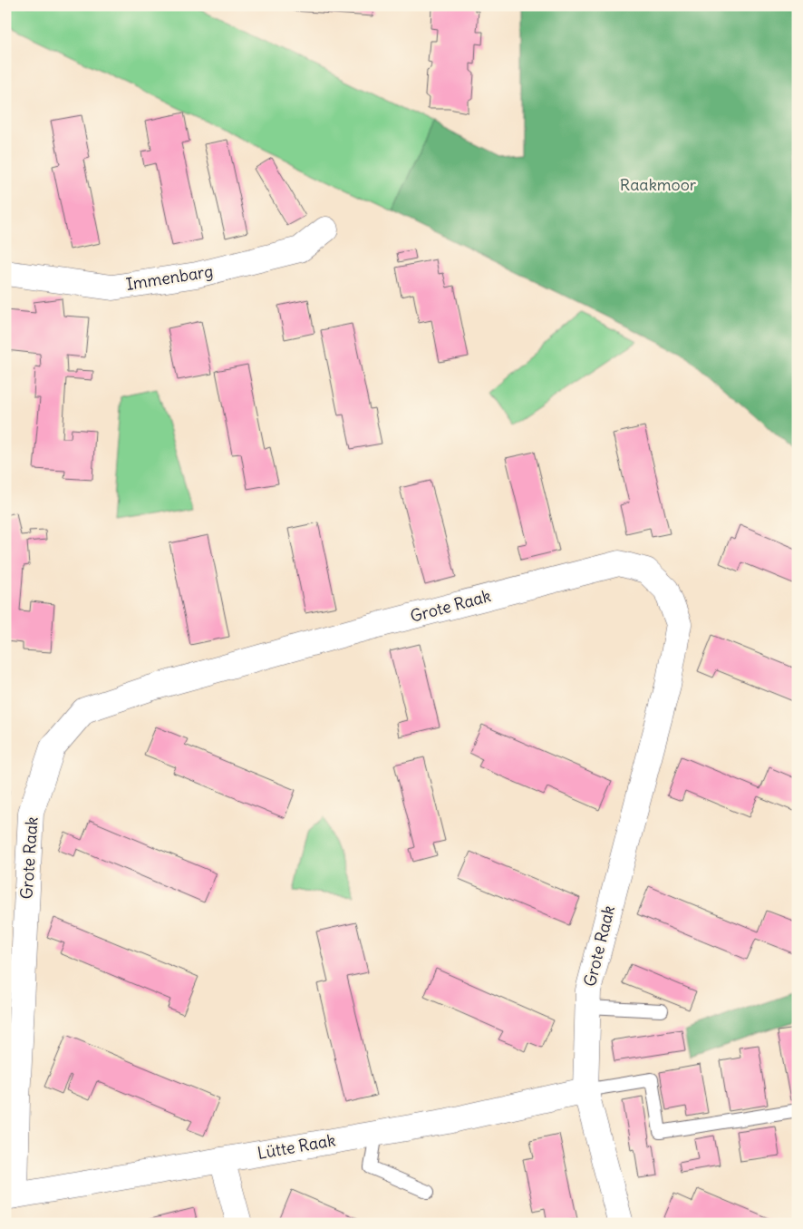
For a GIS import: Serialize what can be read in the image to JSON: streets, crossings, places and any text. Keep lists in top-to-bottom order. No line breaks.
{"streets":{"street":["Immenbarg","Grote Raak","Lütte Raak"]},"crossings":[["Grote Raak","Lütte Raak"]],"parks":["Raakmoor"]}
